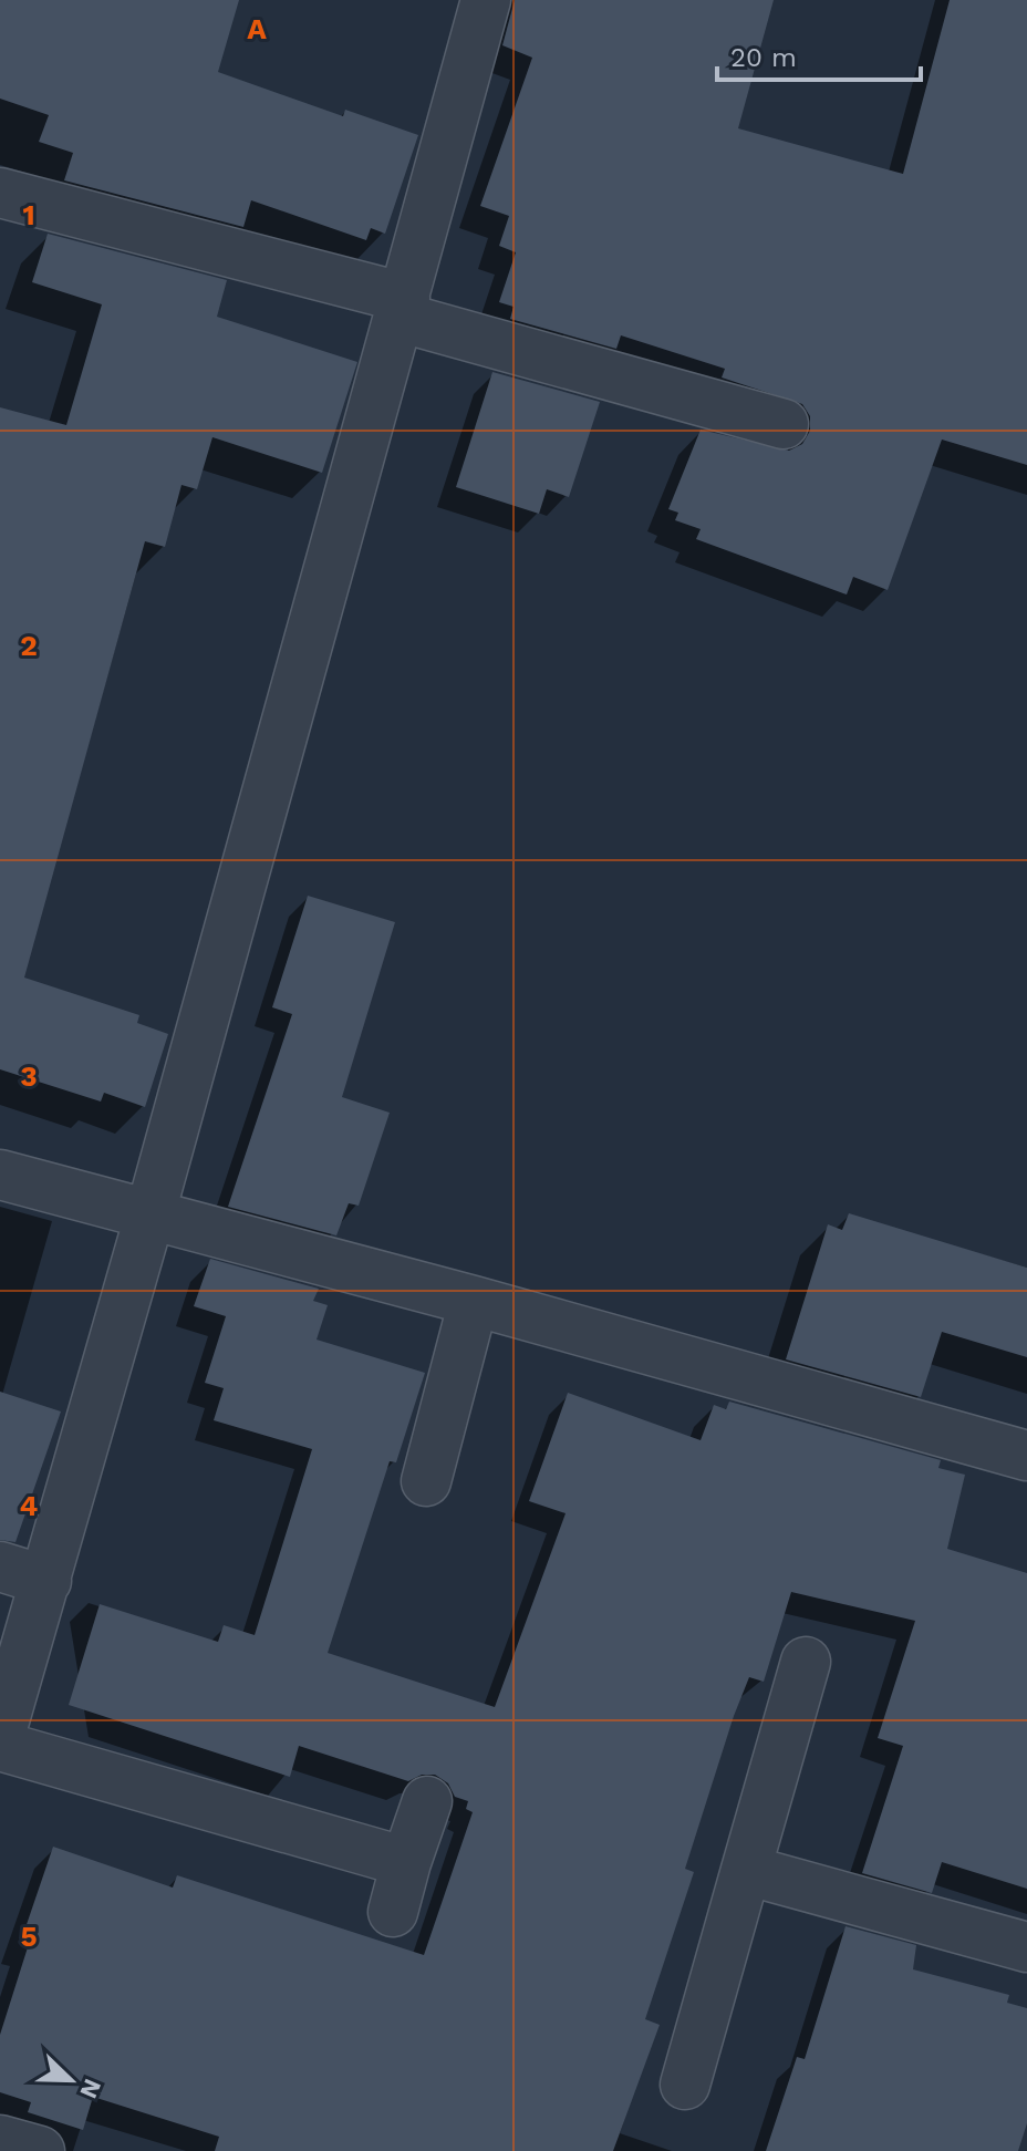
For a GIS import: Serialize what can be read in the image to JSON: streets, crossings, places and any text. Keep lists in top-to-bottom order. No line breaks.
{"scale_bar":"20 m","north":"bottom right","grid":{"columns":["A"],"rows":["1","2","3","4","5"]}}
